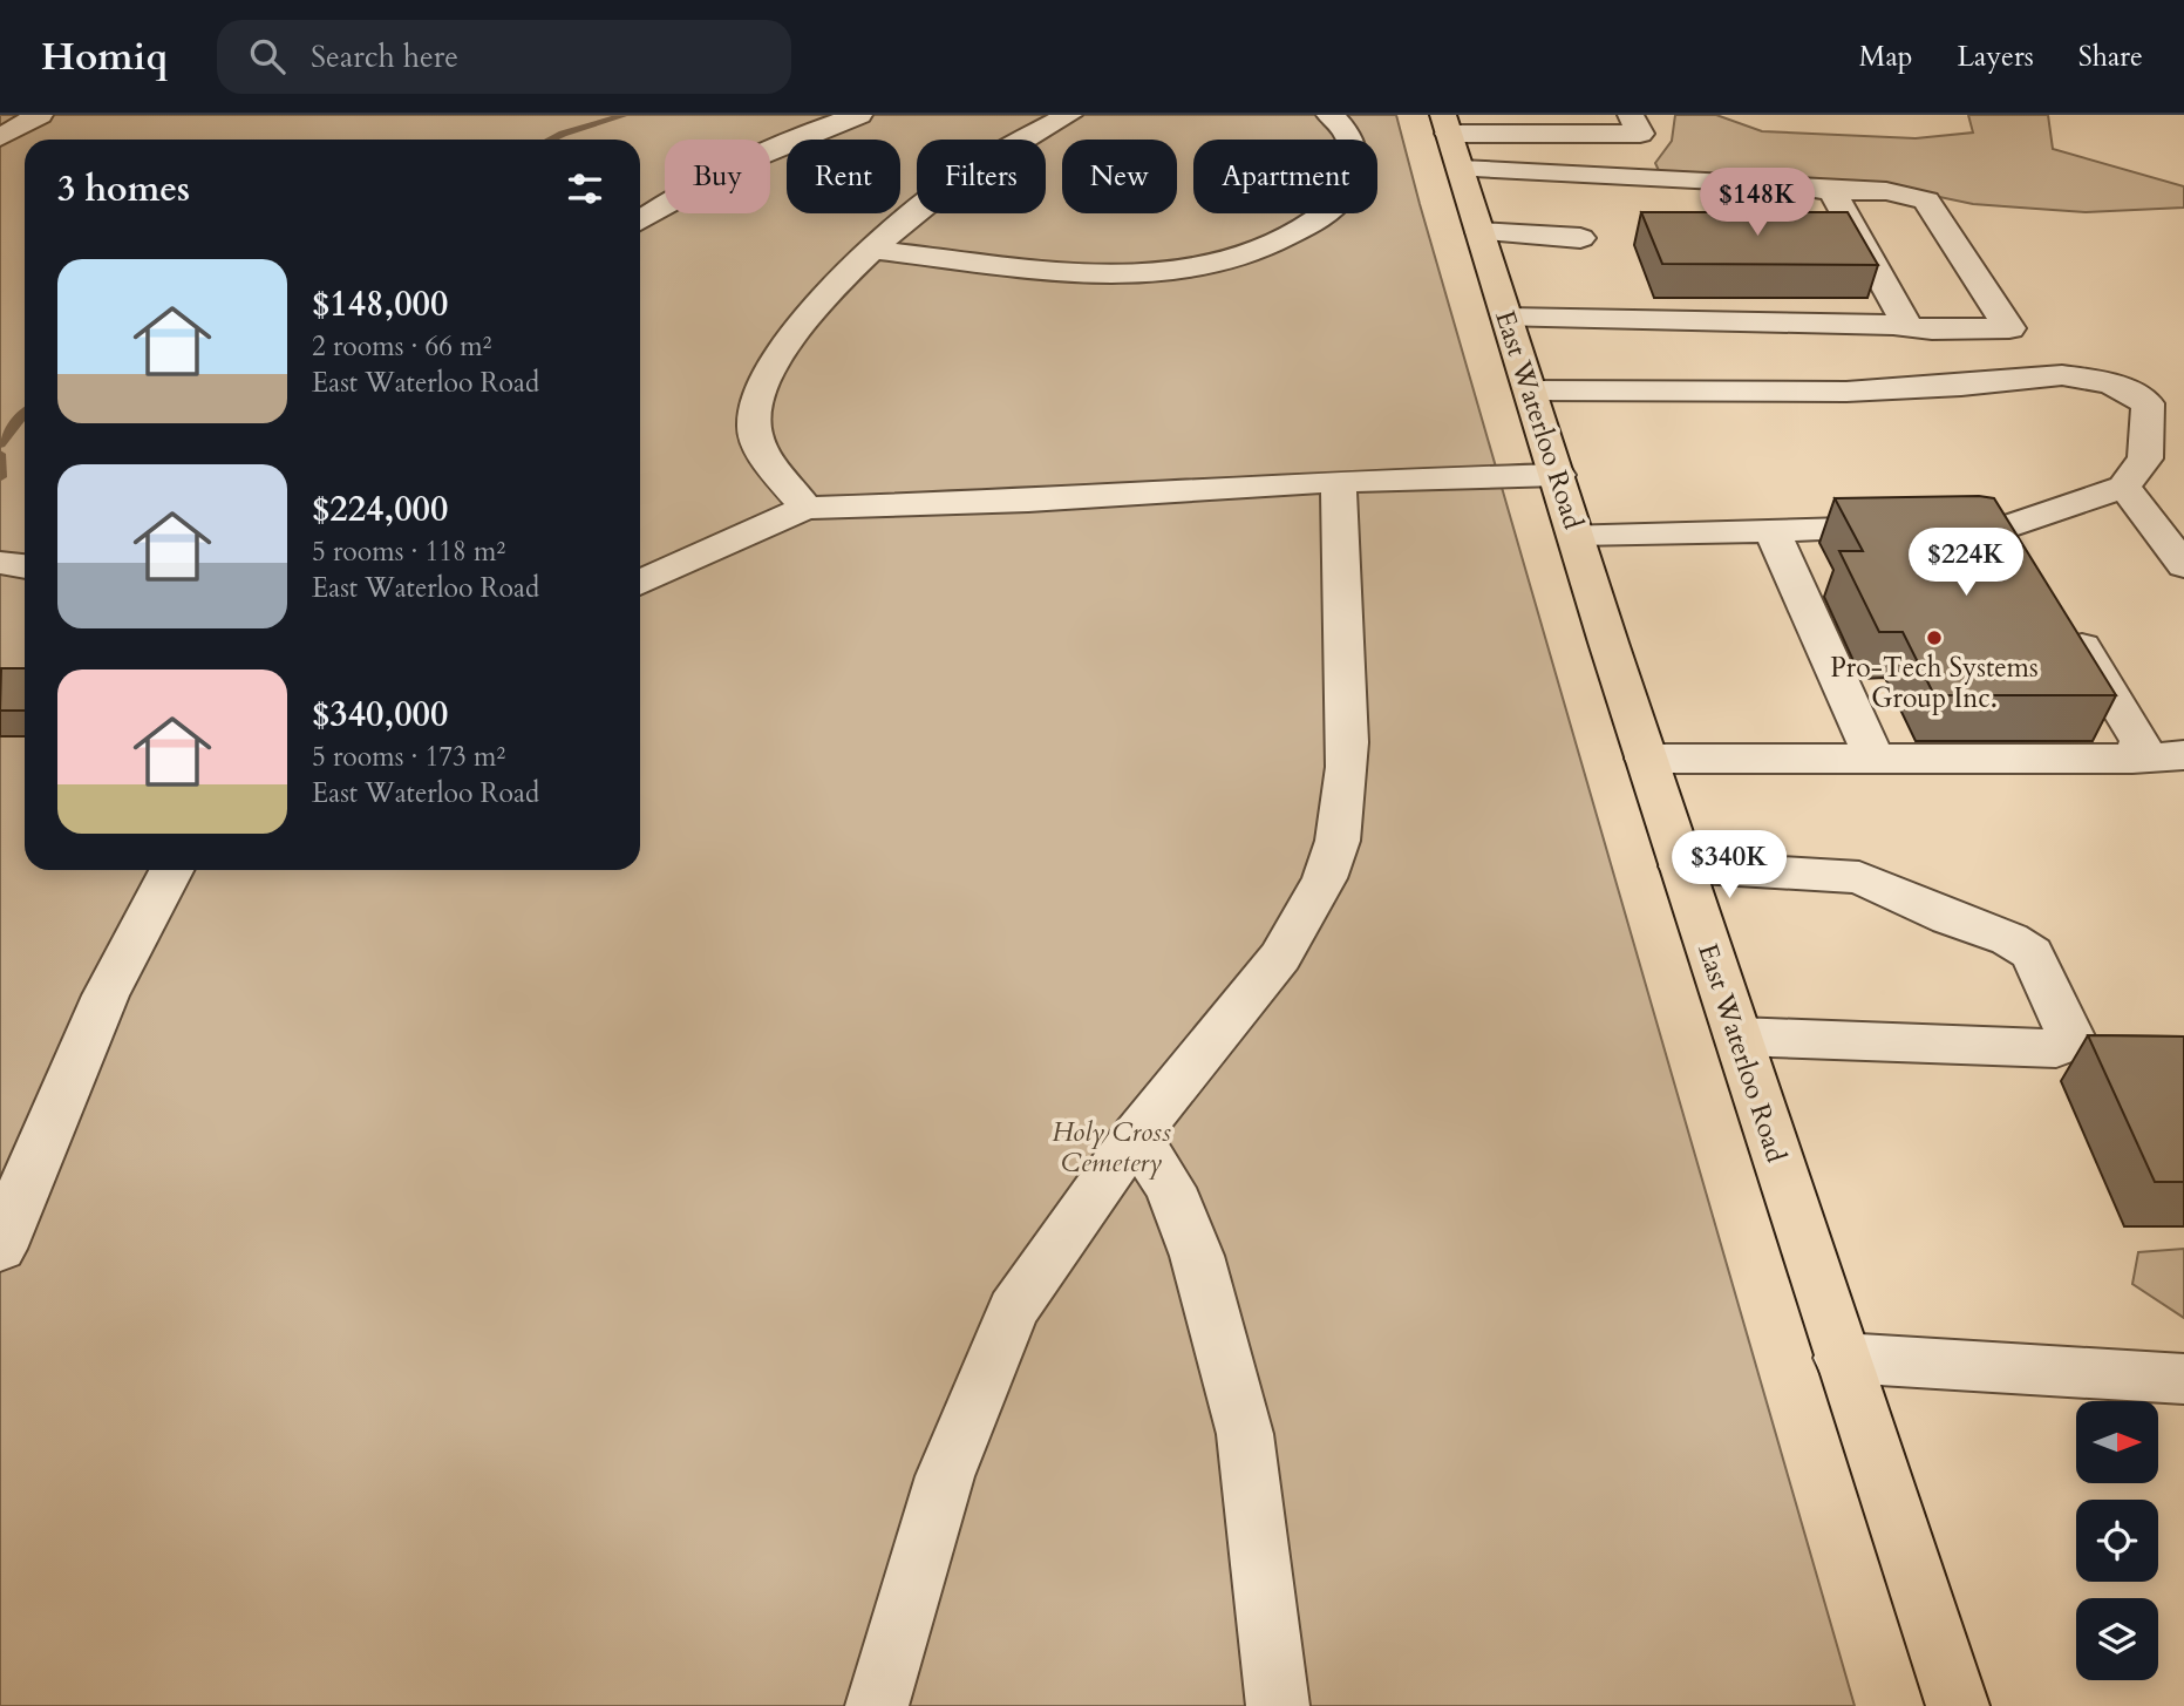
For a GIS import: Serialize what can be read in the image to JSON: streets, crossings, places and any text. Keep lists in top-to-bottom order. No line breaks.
{"streets":{"main road":["East Waterloo Road"]},"parks":["Holy Cross Cemetery"],"places":["Pro-Tech Systems Group Inc."],"north":"right","page":{"header":"Homiq","search":"Search here","nav":["Map","Layers","Share"],"chip":["Buy","Rent","Filters","New","Apartment"],"heading":"3 homes","price":["$148K","$224K","$340K"],"list":[{"name":"$148,000","note":"2 rooms · 66 m² · East Waterloo Road"},{"name":"$224,000","note":"5 rooms · 118 m² · East Waterloo Road"},{"name":"$340,000","note":"5 rooms · 173 m² · East Waterloo Road"}]}}
